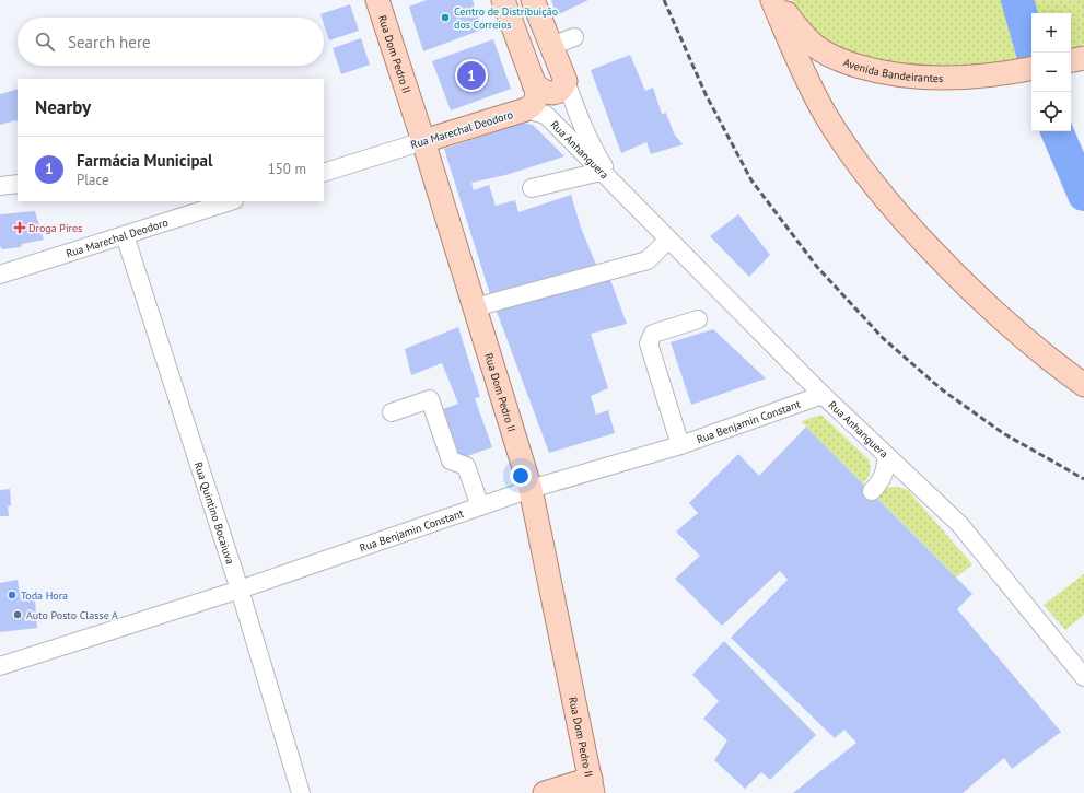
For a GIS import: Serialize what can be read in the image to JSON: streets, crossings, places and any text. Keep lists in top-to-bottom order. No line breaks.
{"streets":{"main road":["Rua Dom Pedro II","Avenida Bandeirantes","Rua Marechal Deodoro","Rua Anhanguera"],"street":["Rua Benjamin Constant","Rua Quintino Bocaiuva"]},"crossings":[["Rua Dom Pedro II","Rua Marechal Deodoro"],["Rua Dom Pedro II","Rua Benjamin Constant"],["Rua Marechal Deodoro","Rua Anhanguera"],["Rua Marechal Deodoro","Rua Quintino Bocaiuva"],["Rua Anhanguera","Rua Benjamin Constant"],["Rua Benjamin Constant","Rua Quintino Bocaiuva"]],"places":{"other":["Centro de Distribuição dos Correios","Toda Hora","Auto Posto Classe A"],"health":["Droga Pires"]},"page":{"map_buttons":["+","−"],"search":"Search here","pins":"1","heading":"Nearby","list":[{"mark":"1","name":"Farmácia Municipal","note":"Place","value":"150 m"}]}}
